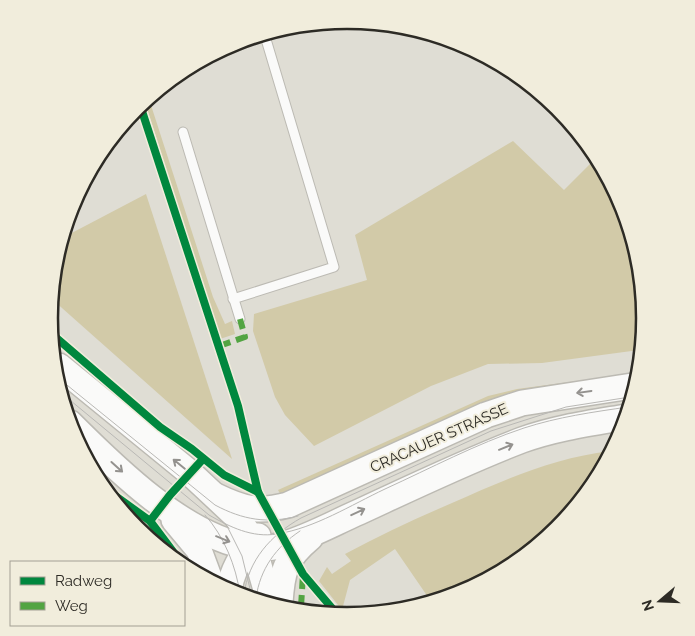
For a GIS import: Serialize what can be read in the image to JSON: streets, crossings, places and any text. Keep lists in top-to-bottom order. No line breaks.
{"streets":{"main road":["CRACAUER STRASSE"]},"legend":["Radweg","Weg"],"north":"left"}
